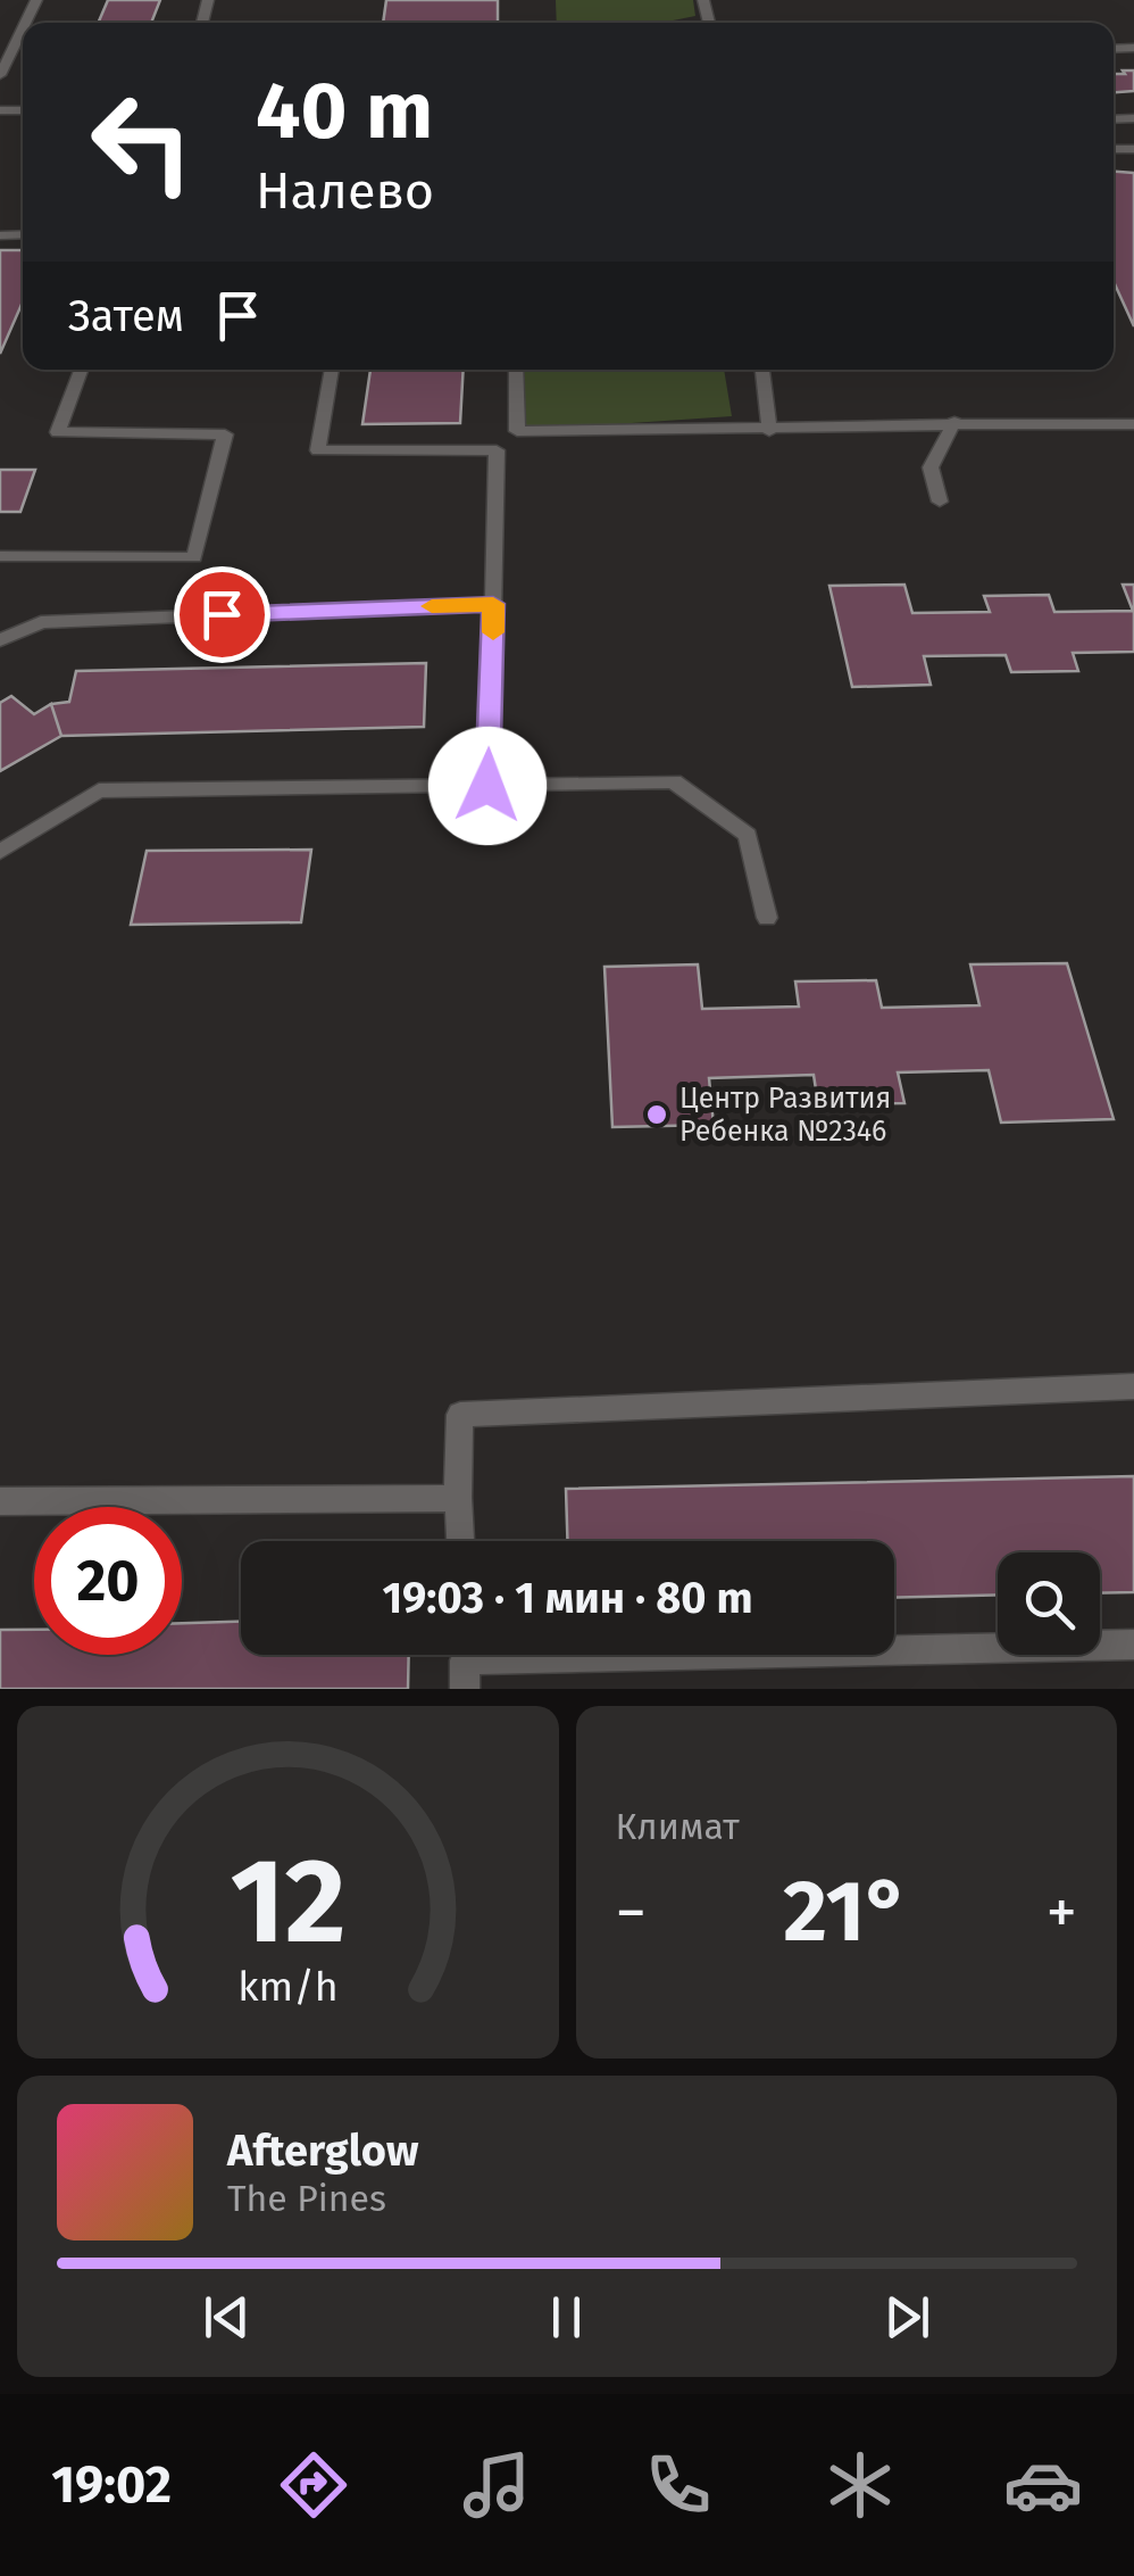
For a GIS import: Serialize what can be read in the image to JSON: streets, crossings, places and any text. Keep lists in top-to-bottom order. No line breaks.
{"places":["Центр Развития Ребенка №2346"],"page":{"turn":["40 m","Налево"],"then":"Затем","limit":"20","trip":"19:03 · 1 мин · 80 m","tile":"Климат","heat":["−","21°","+"],"song":["Afterglow","The Pines"],"tabs":"19:02","gauge":["12","km/h"]}}
